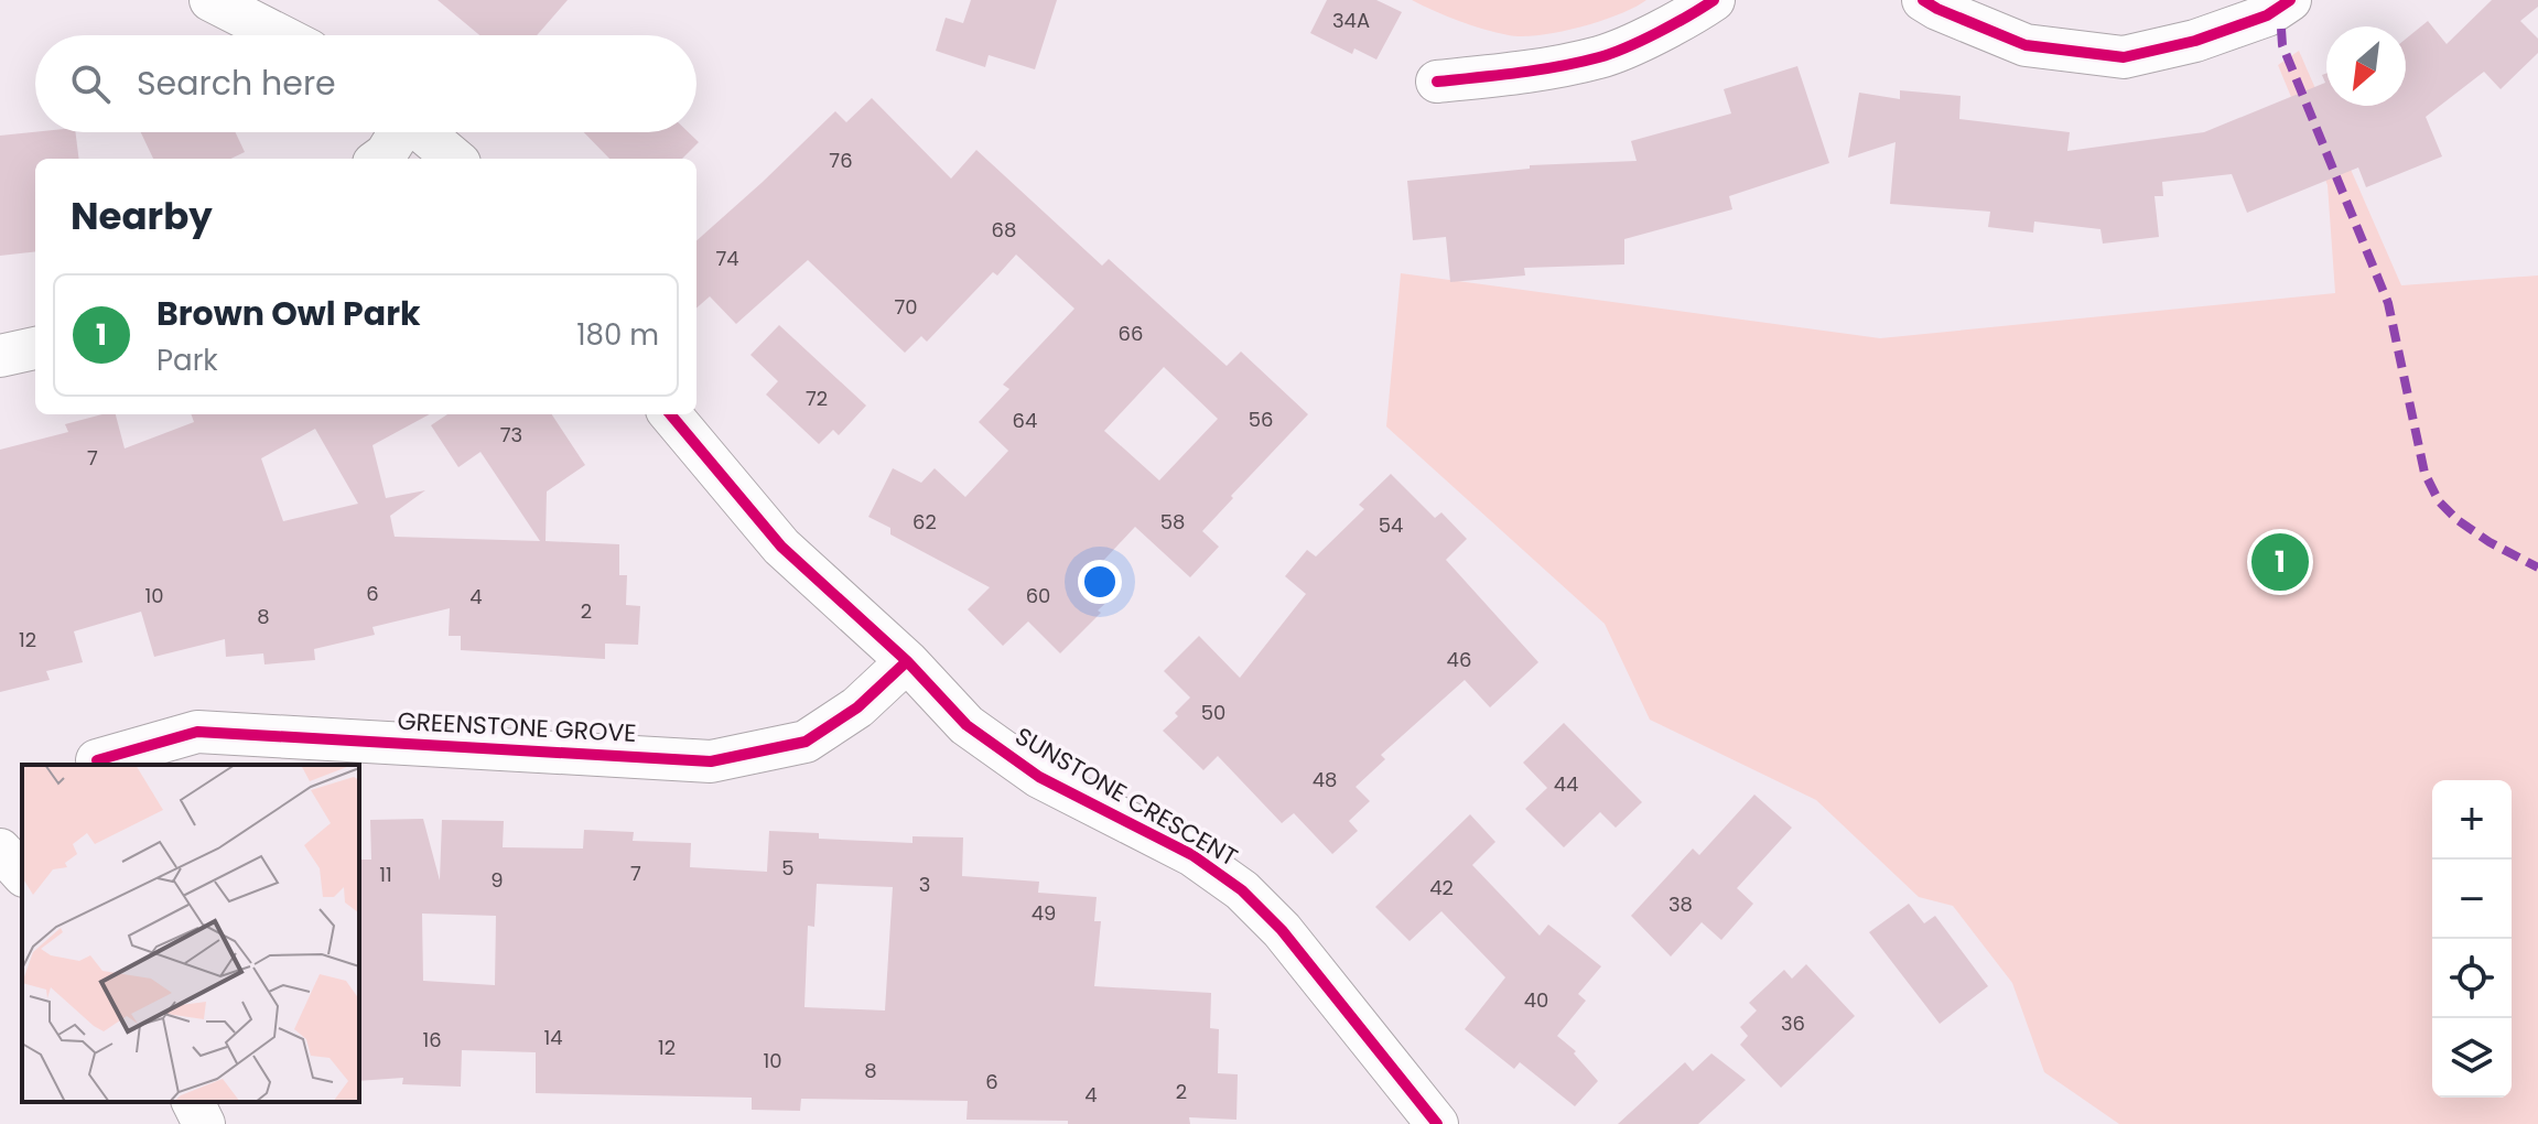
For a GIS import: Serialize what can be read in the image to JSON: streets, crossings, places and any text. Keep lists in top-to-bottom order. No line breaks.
{"streets":{"street":["GREENSTONE GROVE","SUNSTONE CRESCENT"]},"crossings":[["GREENSTONE GROVE","SUNSTONE CRESCENT"]],"house_numbers":["34A","76","68","74","70","66","72","56","64","73","7","62","58","54","6","10","60","4","2","8","12","46","50","48","44","5","7","11","9","3","42","38","49","40","36","14","16","12","10","8","6","2","4"],"north":"bottom left","page":{"search":"Search here","heading":"Nearby","list":[{"mark":"1","name":"Brown Owl Park","note":"Park","value":"180 m"}],"pins":"1","map_buttons":["+","−"]}}
